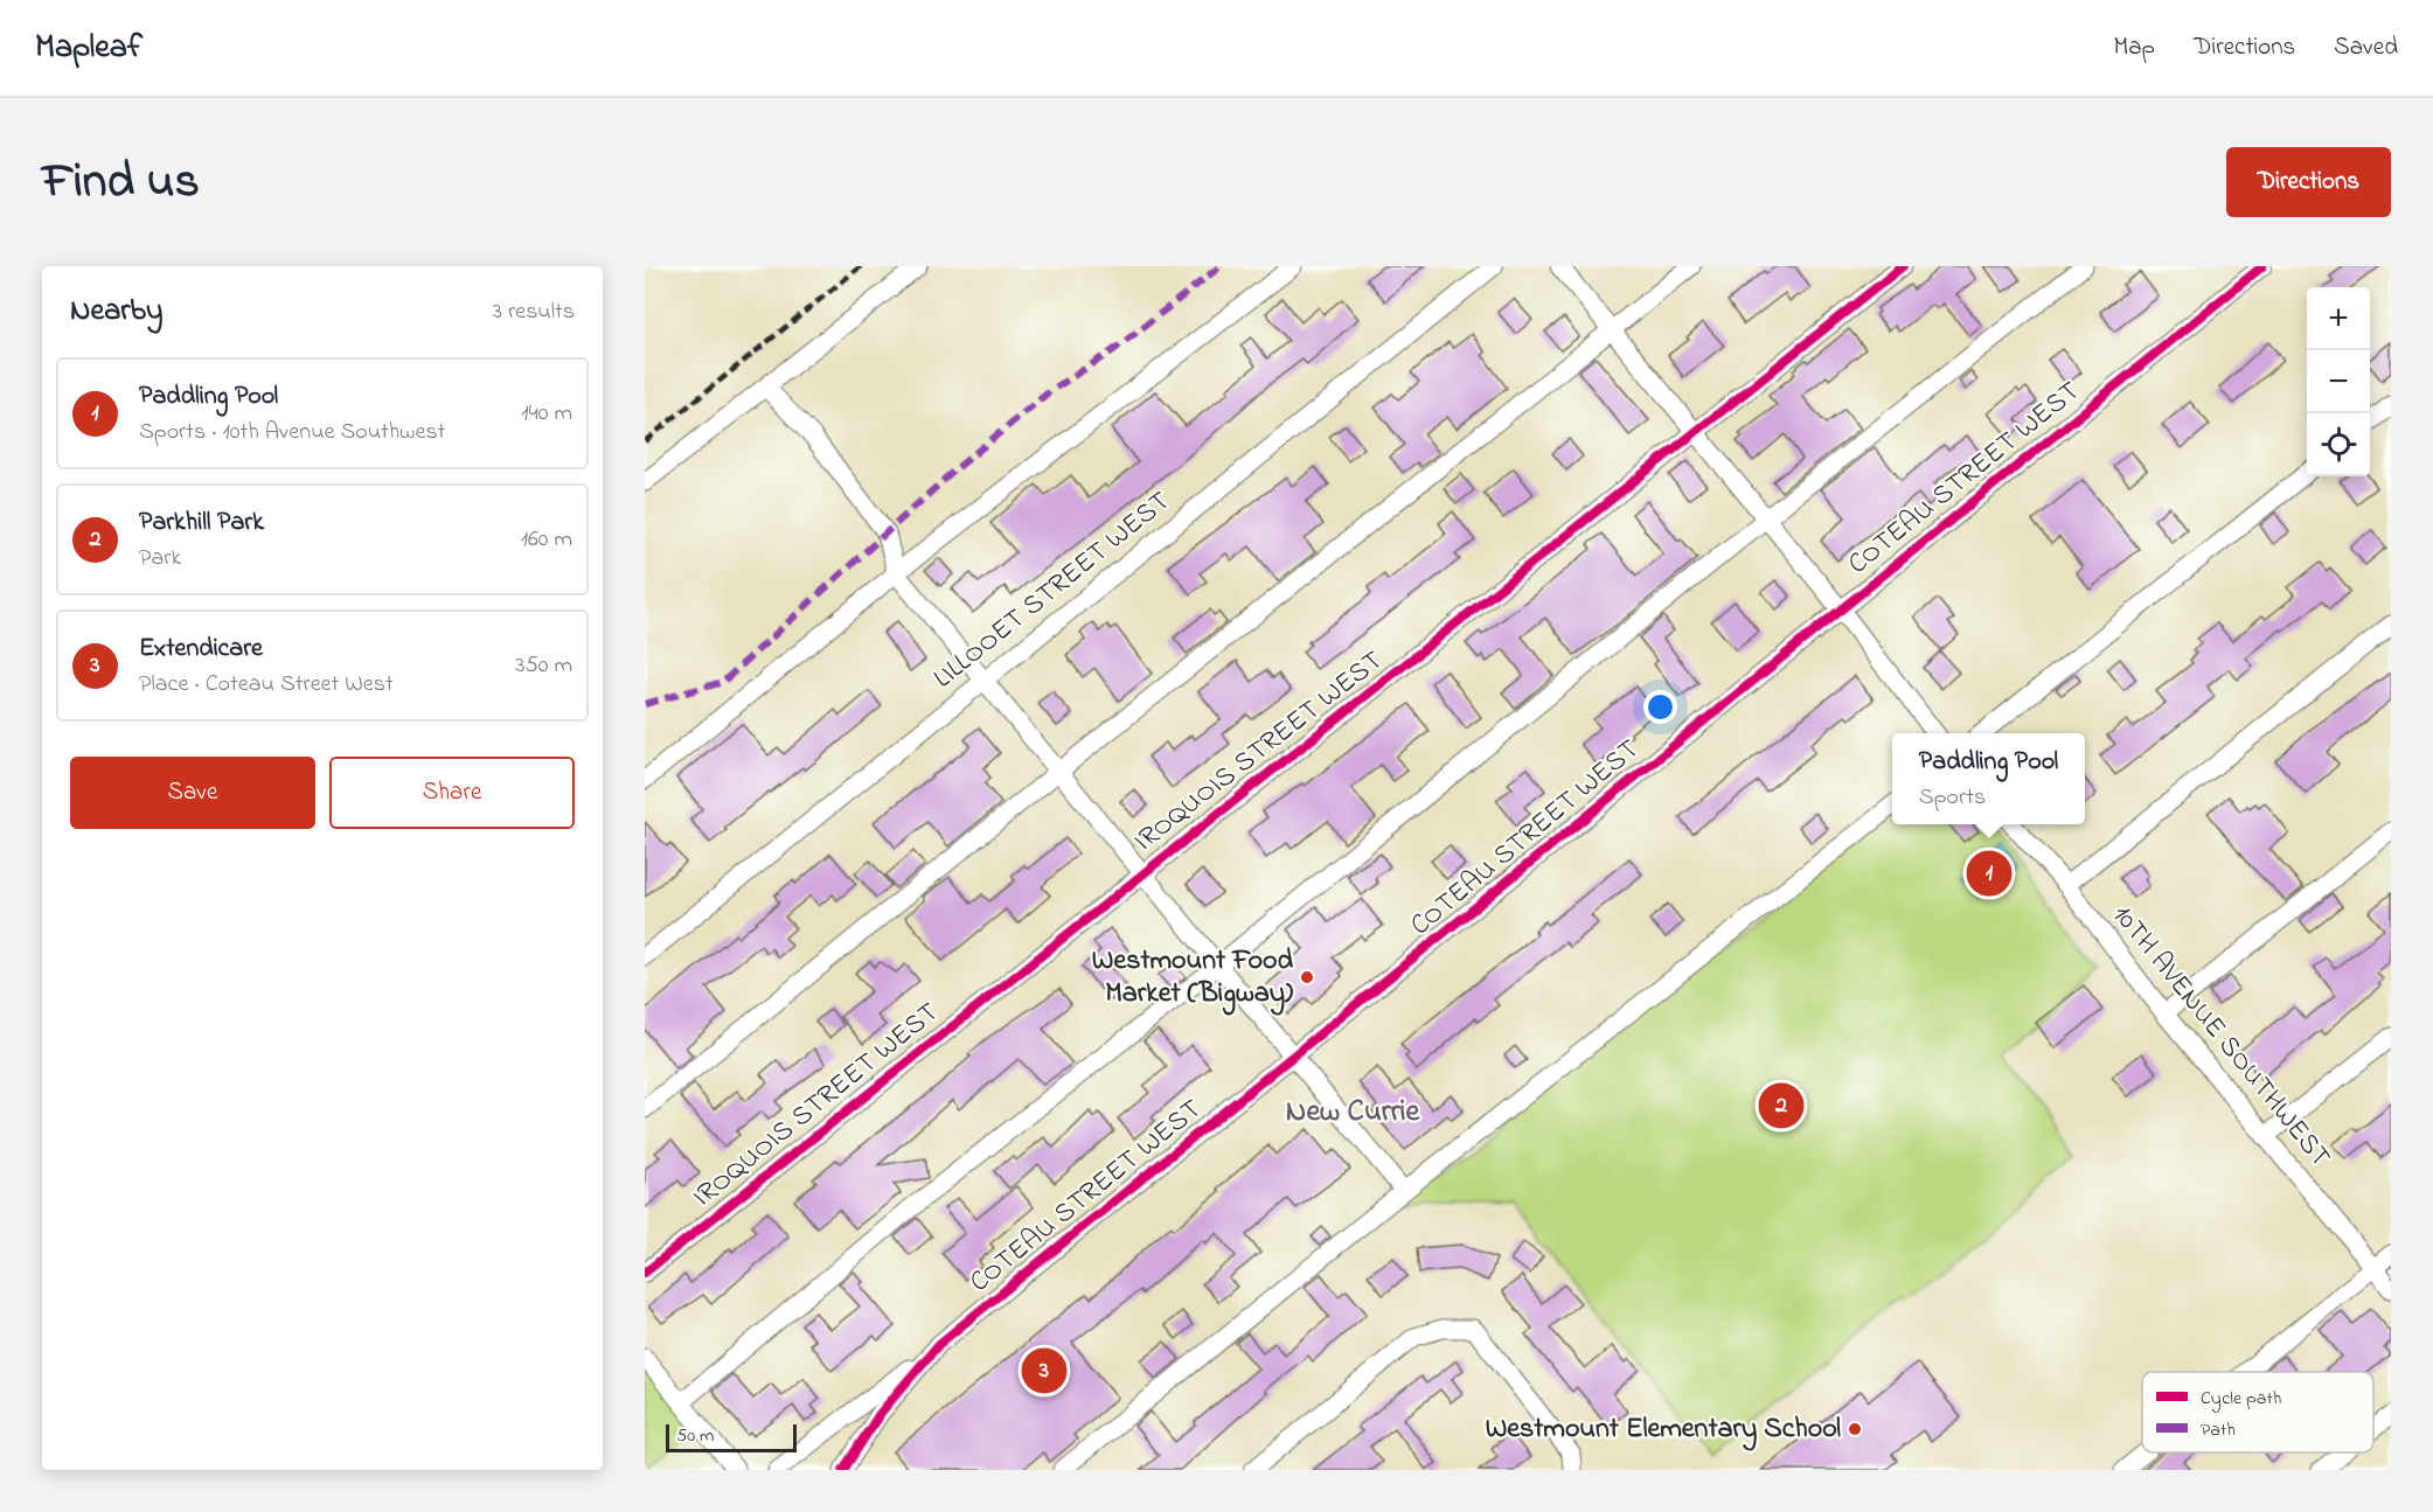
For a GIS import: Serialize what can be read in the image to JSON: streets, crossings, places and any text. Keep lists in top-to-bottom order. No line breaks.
{"streets":{"street":["COTEAU STREET WEST","LILLOOET STREET WEST","IROQUOIS STREET WEST","10TH AVENUE SOUTHWEST"]},"districts":["New Currie"],"places":["Westmount Food Market (Bigway)","Westmount Elementary School"],"legend":["Cycle path","Path"],"scale_bar":"50 m","page":{"header":"Mapleaf","nav":["Map","Directions","Saved"],"title":"Find us","buttons":["Directions",["Save","Share"]],"heading":["Nearby","3 results"],"map_buttons":["+","−"],"list":[{"mark":"1","name":"Paddling Pool","note":"Sports · 10th Avenue Southwest","value":"140 m"},{"mark":"2","name":"Parkhill Park","note":"Park","value":"160 m"},{"mark":"3","name":"Extendicare","note":"Place · Coteau Street West","value":"350 m"}],"popup":["Paddling Pool","Sports"],"pins":["1","2","3"],"scale":"50 m"}}
